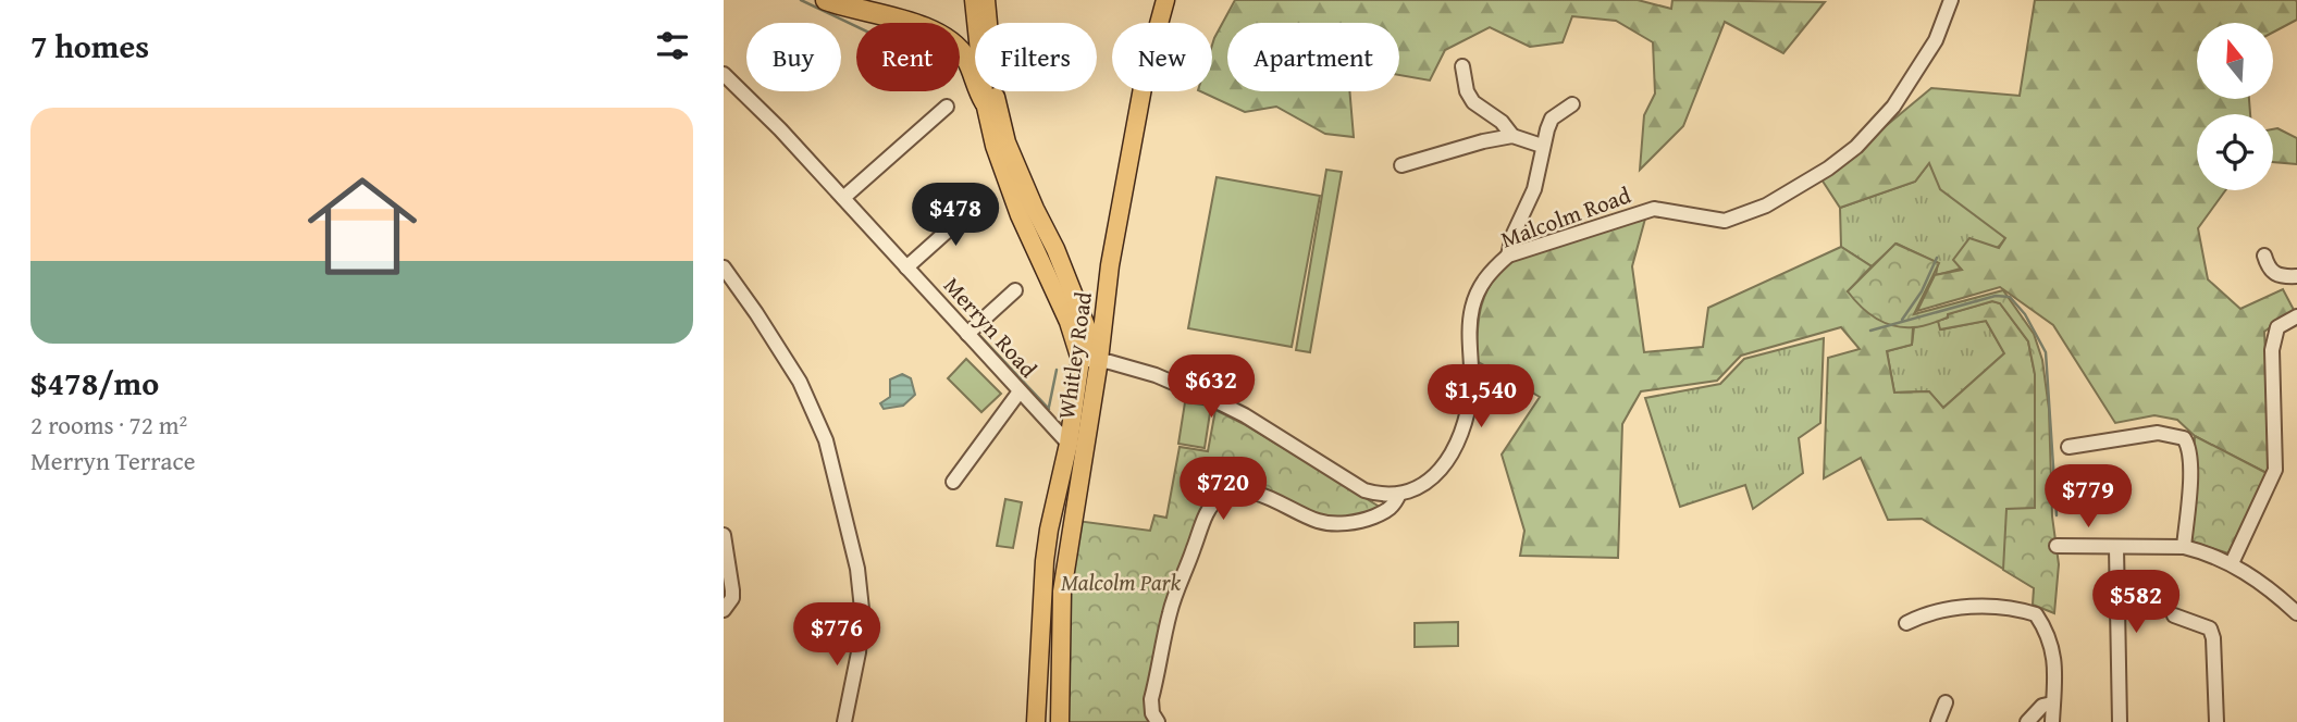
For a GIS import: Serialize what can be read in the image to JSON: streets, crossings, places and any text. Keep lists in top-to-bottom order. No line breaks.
{"streets":{"main road":["Whitley Road"],"street":["Malcolm Road","Merryn Road"]},"crossings":[["Merryn Road","Whitley Road"]],"parks":["Malcolm Park"],"north":"top","page":{"heading":"7 homes","chip":["Buy","Rent","Filters","New","Apartment"],"list":[{"name":"$478/mo","note":"2 rooms · 72 m² · Merryn Terrace"}],"price":["$478","$632","$1,540","$720","$779","$582","$776"]}}
